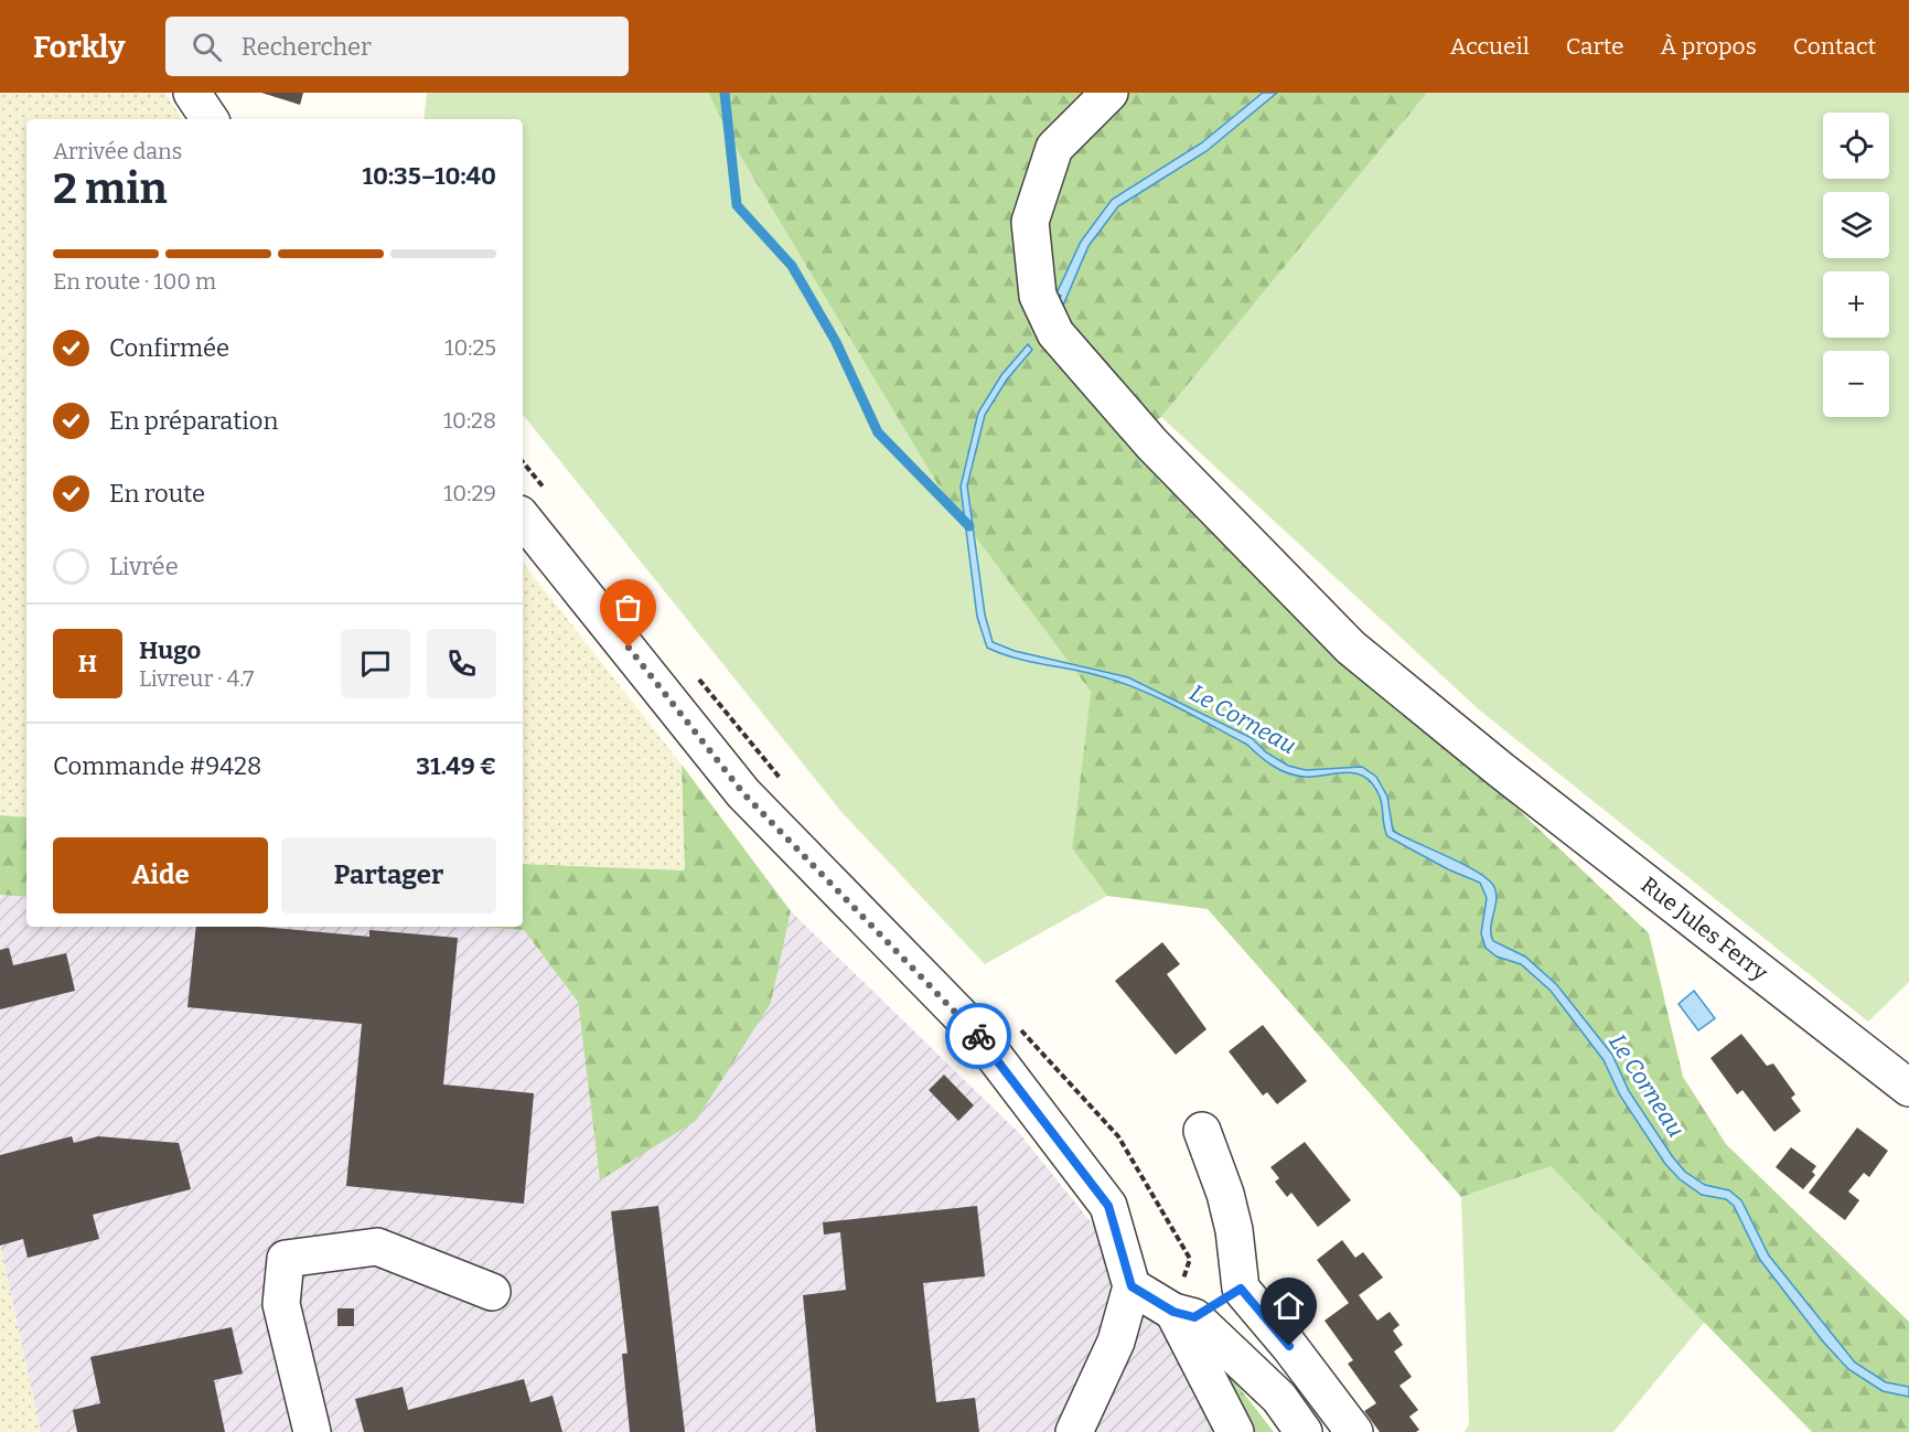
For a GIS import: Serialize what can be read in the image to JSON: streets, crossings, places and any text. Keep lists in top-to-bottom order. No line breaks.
{"streets":{"street":["Rue Jules Ferry"]},"water":["Le Corneau"],"page":{"header":"Forkly","search":"Rechercher","nav":["Accueil","Carte","À propos","Contact"],"map_buttons":["+","−"],"heading":["2 min","Arrivée dans","10:35–10:40"],"panel":["Hugo","Livreur · 4.7","Commande #9428","31.49 €"],"bar":"En route · 100 m","list":[["Confirmée","10:25"],["En préparation","10:28"],["En route","10:29"],"Livrée"],"round":"H","buttons":["Aide","Partager"]}}
